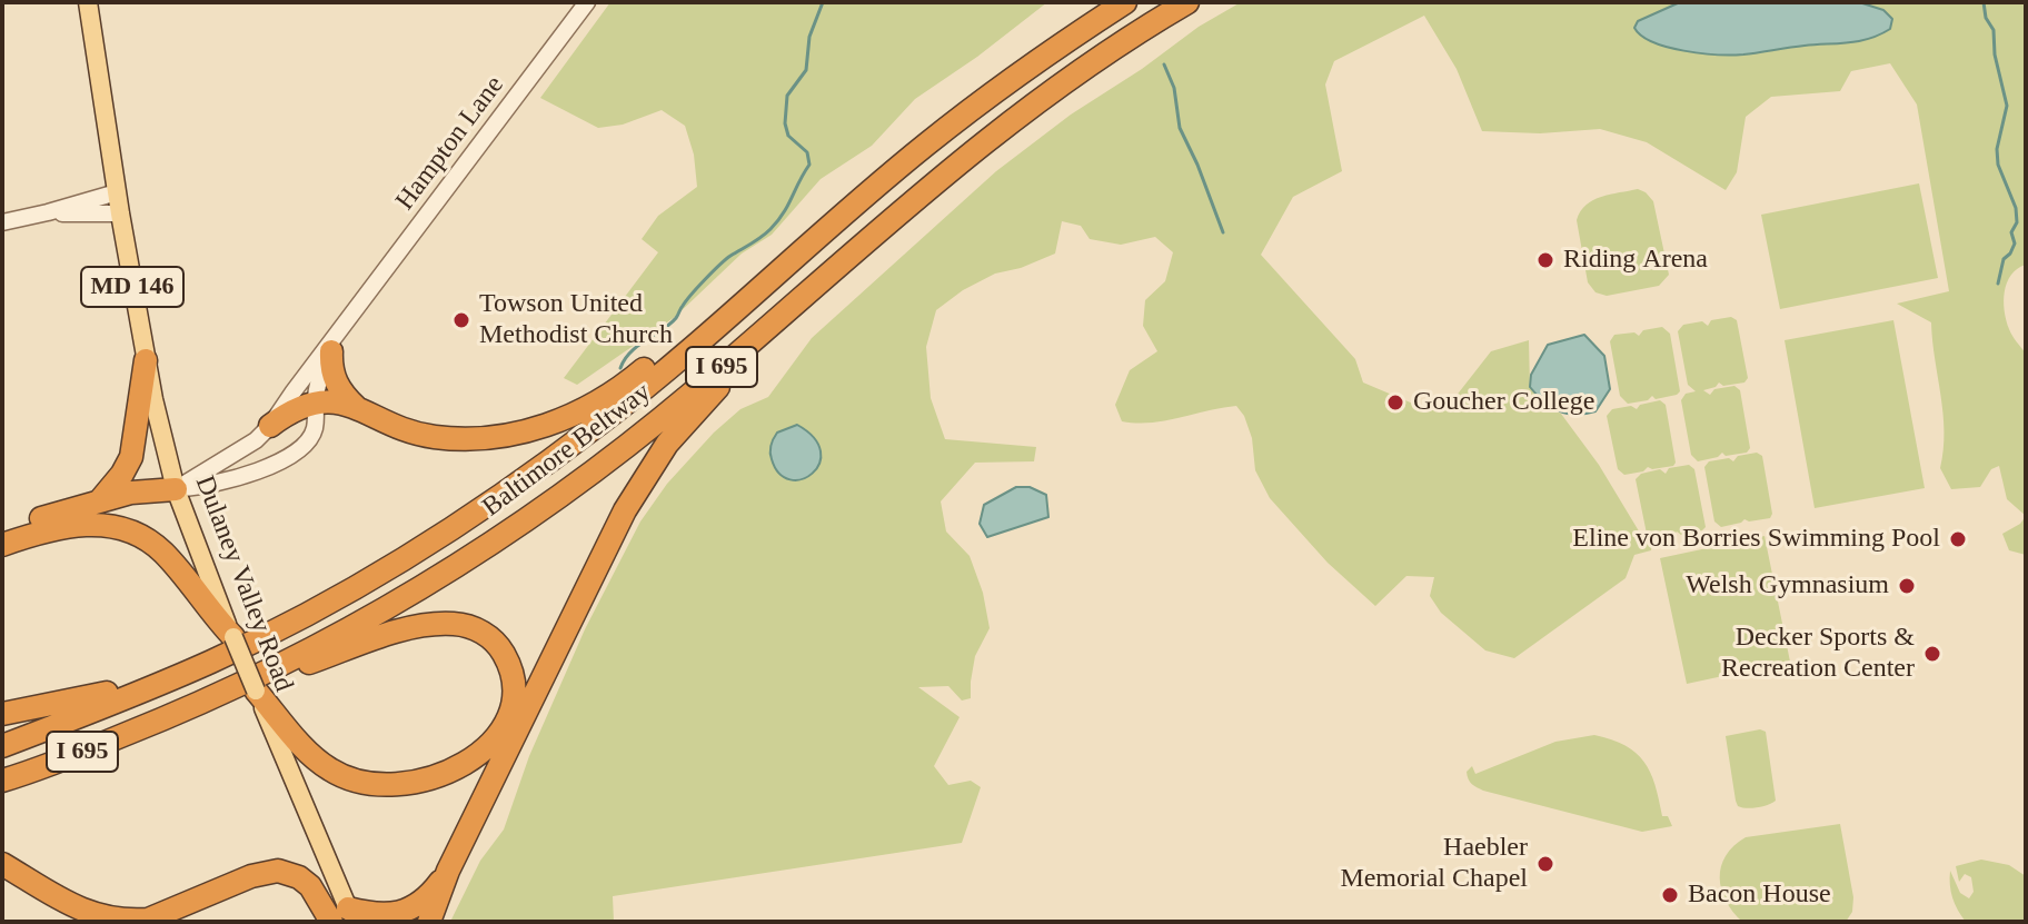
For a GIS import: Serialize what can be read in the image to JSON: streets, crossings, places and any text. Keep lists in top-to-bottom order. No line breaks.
{"streets":{"highway":["I 695","Baltimore Beltway"],"main road":["MD 146","Dulaney Valley Road"],"street":["Hampton Lane"]},"crossings":[["Hampton Lane","Dulaney Valley Road"]],"places":["Riding Arena","Towson United Methodist Church","Goucher College","Eline von Borries Swimming Pool","Welsh Gymnasium","Decker Sports & Recreation Center","Haebler Memorial Chapel","Bacon House"]}
